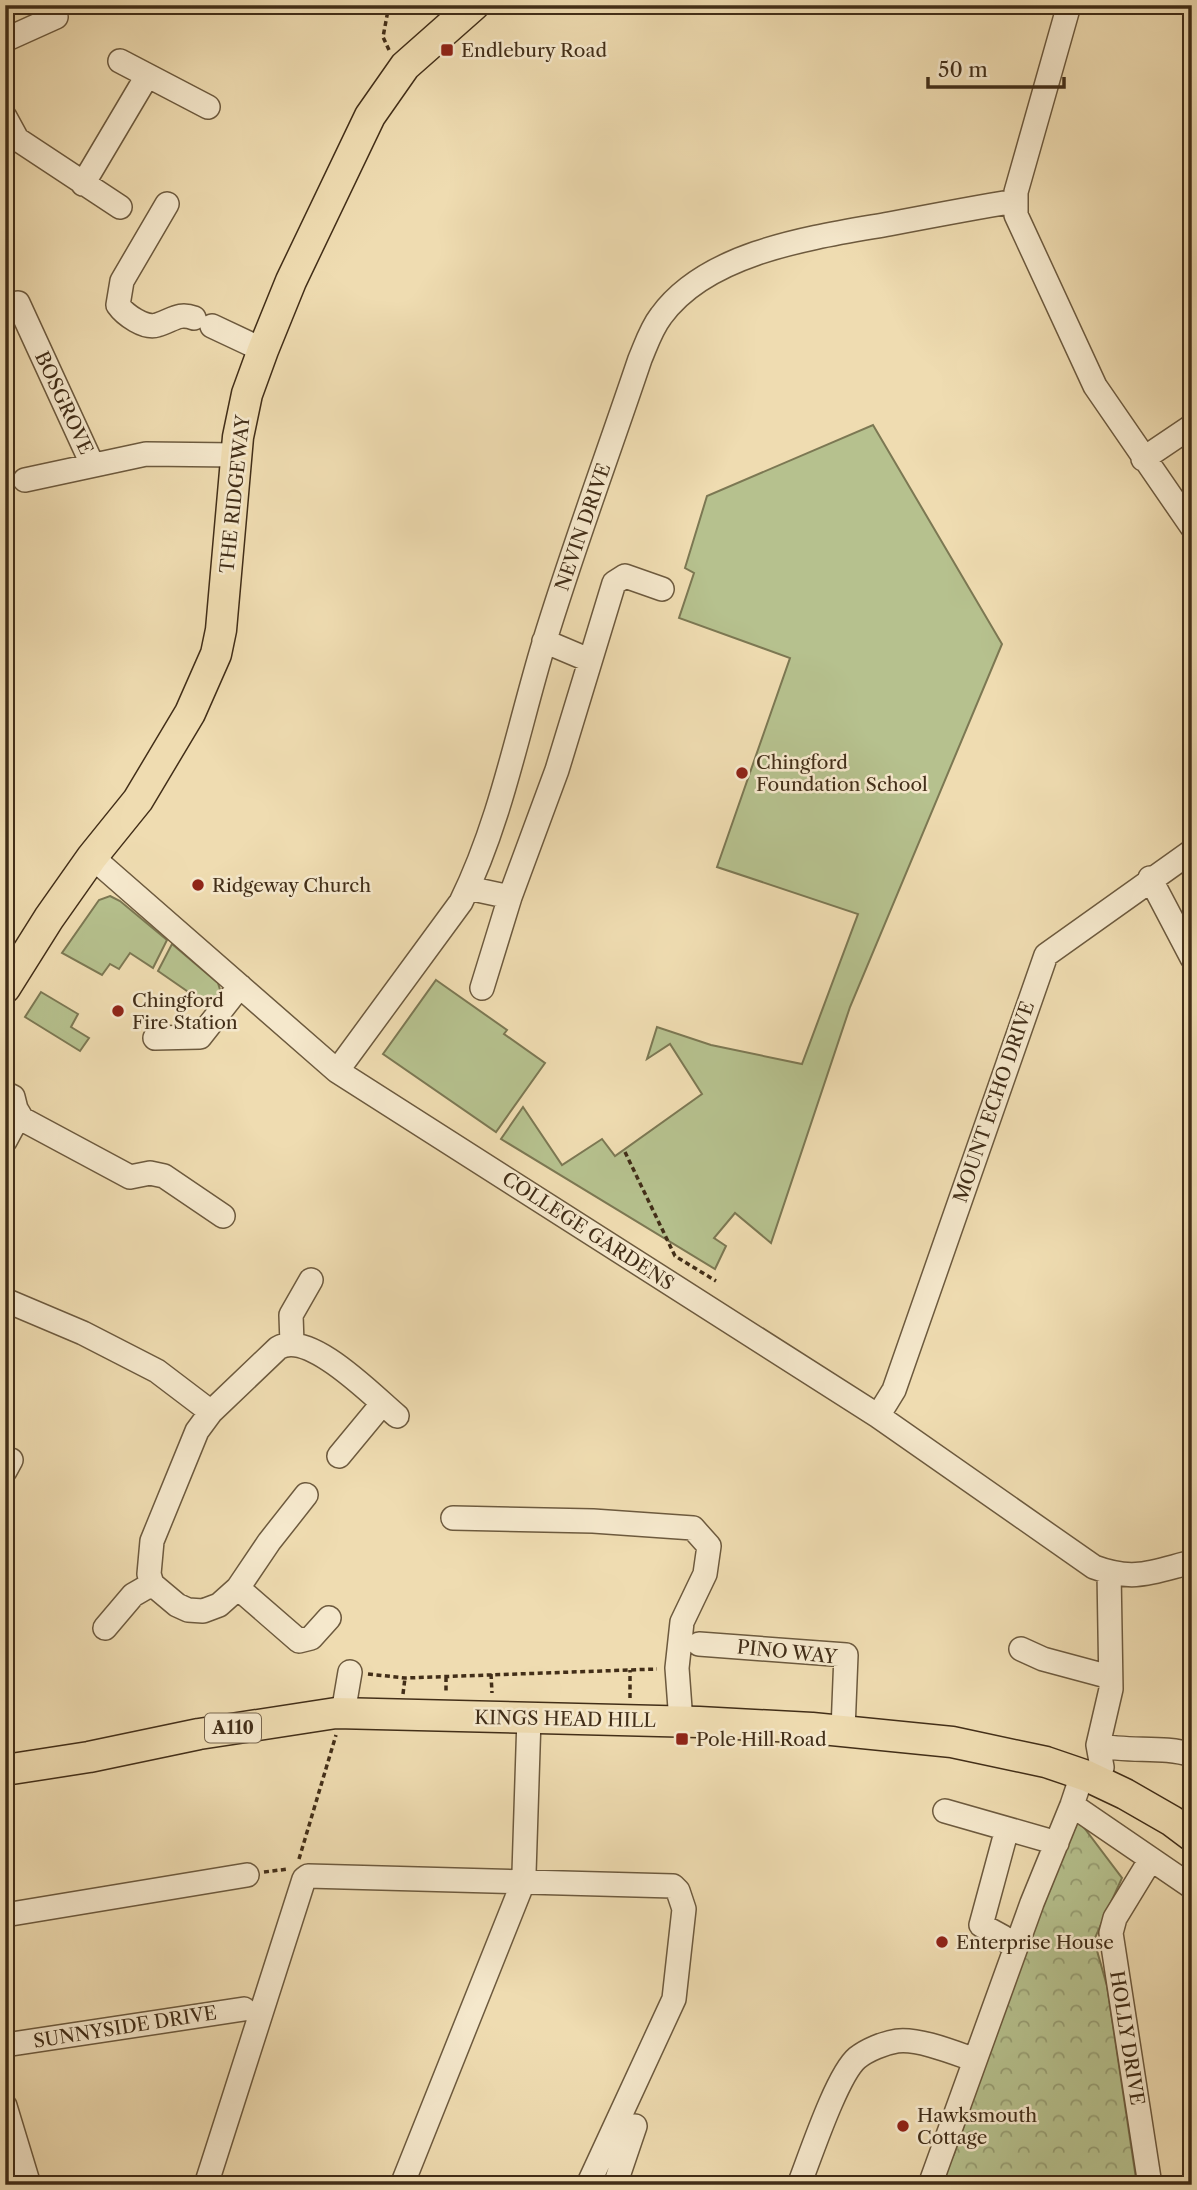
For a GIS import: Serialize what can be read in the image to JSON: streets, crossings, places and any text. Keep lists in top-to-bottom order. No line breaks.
{"streets":{"main road":["THE RIDGEWAY","KINGS HEAD HILL","A110"],"street":["BOSGROVE","NEVIN DRIVE","MOUNT ECHO DRIVE","COLLEGE GARDENS","PINO WAY","SUNNYSIDE DRIVE","HOLLY DRIVE"]},"crossings":[["BOSGROVE","THE RIDGEWAY"],["THE RIDGEWAY","COLLEGE GARDENS"],["NEVIN DRIVE","COLLEGE GARDENS"],["MOUNT ECHO DRIVE","COLLEGE GARDENS"],["PINO WAY","KINGS HEAD HILL"]],"places":{"transit":["Endlebury Road","Pole Hill Road"],"other":["Chingford Foundation School","Ridgeway Church","Chingford Fire Station","Enterprise House","Hawksmouth Cottage"]},"scale_bar":"50 m"}
